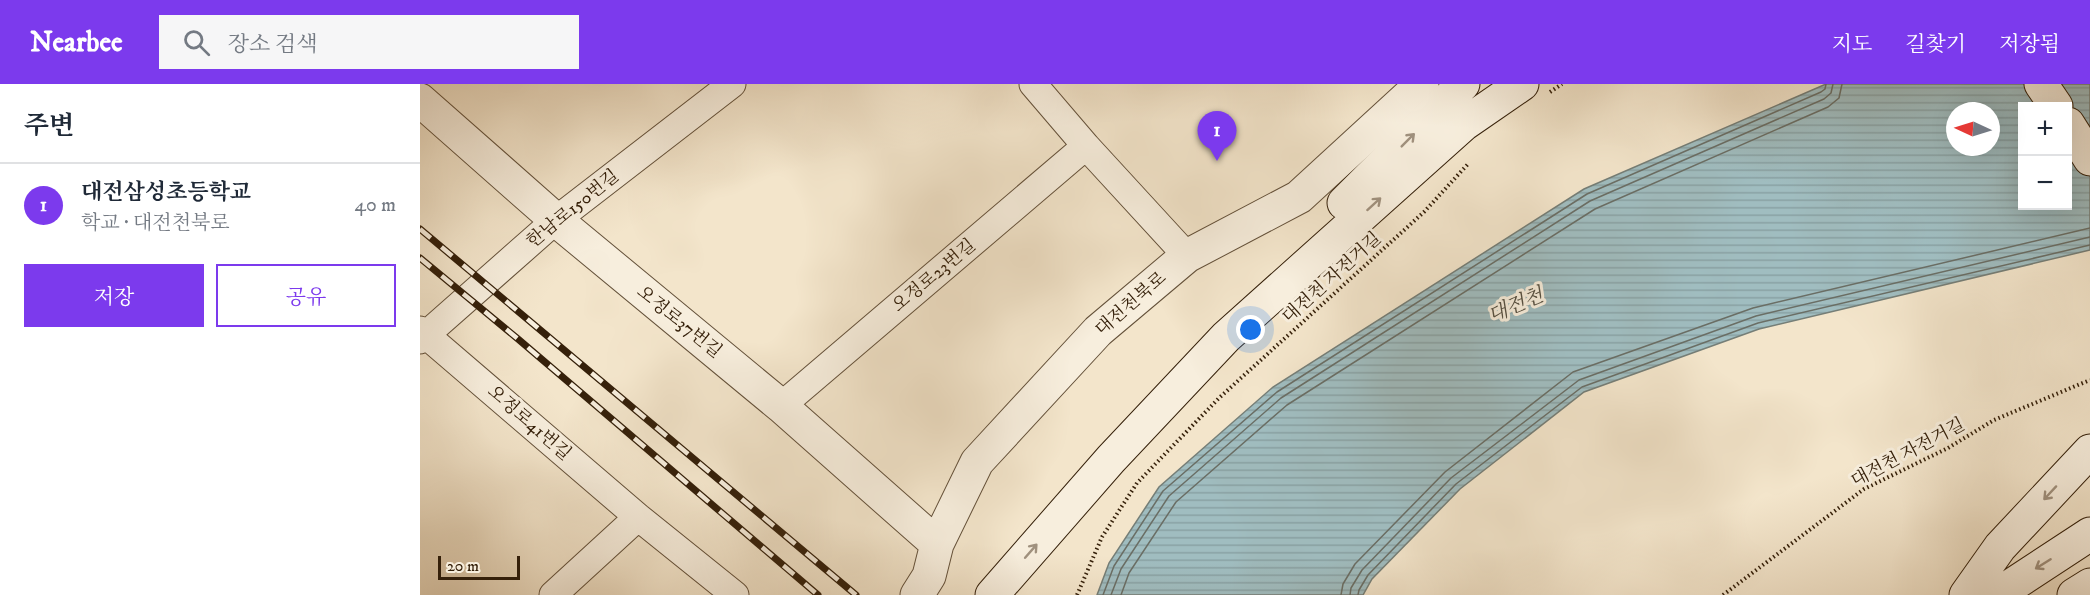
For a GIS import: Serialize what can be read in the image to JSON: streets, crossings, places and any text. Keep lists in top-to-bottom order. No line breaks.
{"streets":{"main road":["대전천북로","오정로37번길"],"street":["한남로150번길","오정로23번길","오정로41번길"],"path":["대전천 자전거길"]},"crossings":[["한남로150번길","오정로37번길"],["한남로150번길","오정로41번길"],["오정로23번길","오정로37번길"],["대전천북로","오정로37번길"]],"water":["대전천"],"scale_bar":"20 m","north":"left","page":{"header":"Nearbee","search":"장소 검색","nav":["지도","길찾기","저장됨"],"heading":"주변","map_buttons":["+","−"],"pins":"1","list":[{"mark":"1","name":"대전삼성초등학교","note":"학교 · 대전천북로","value":"40 m"}],"buttons":["저장","공유"],"scale":"20 m"}}
